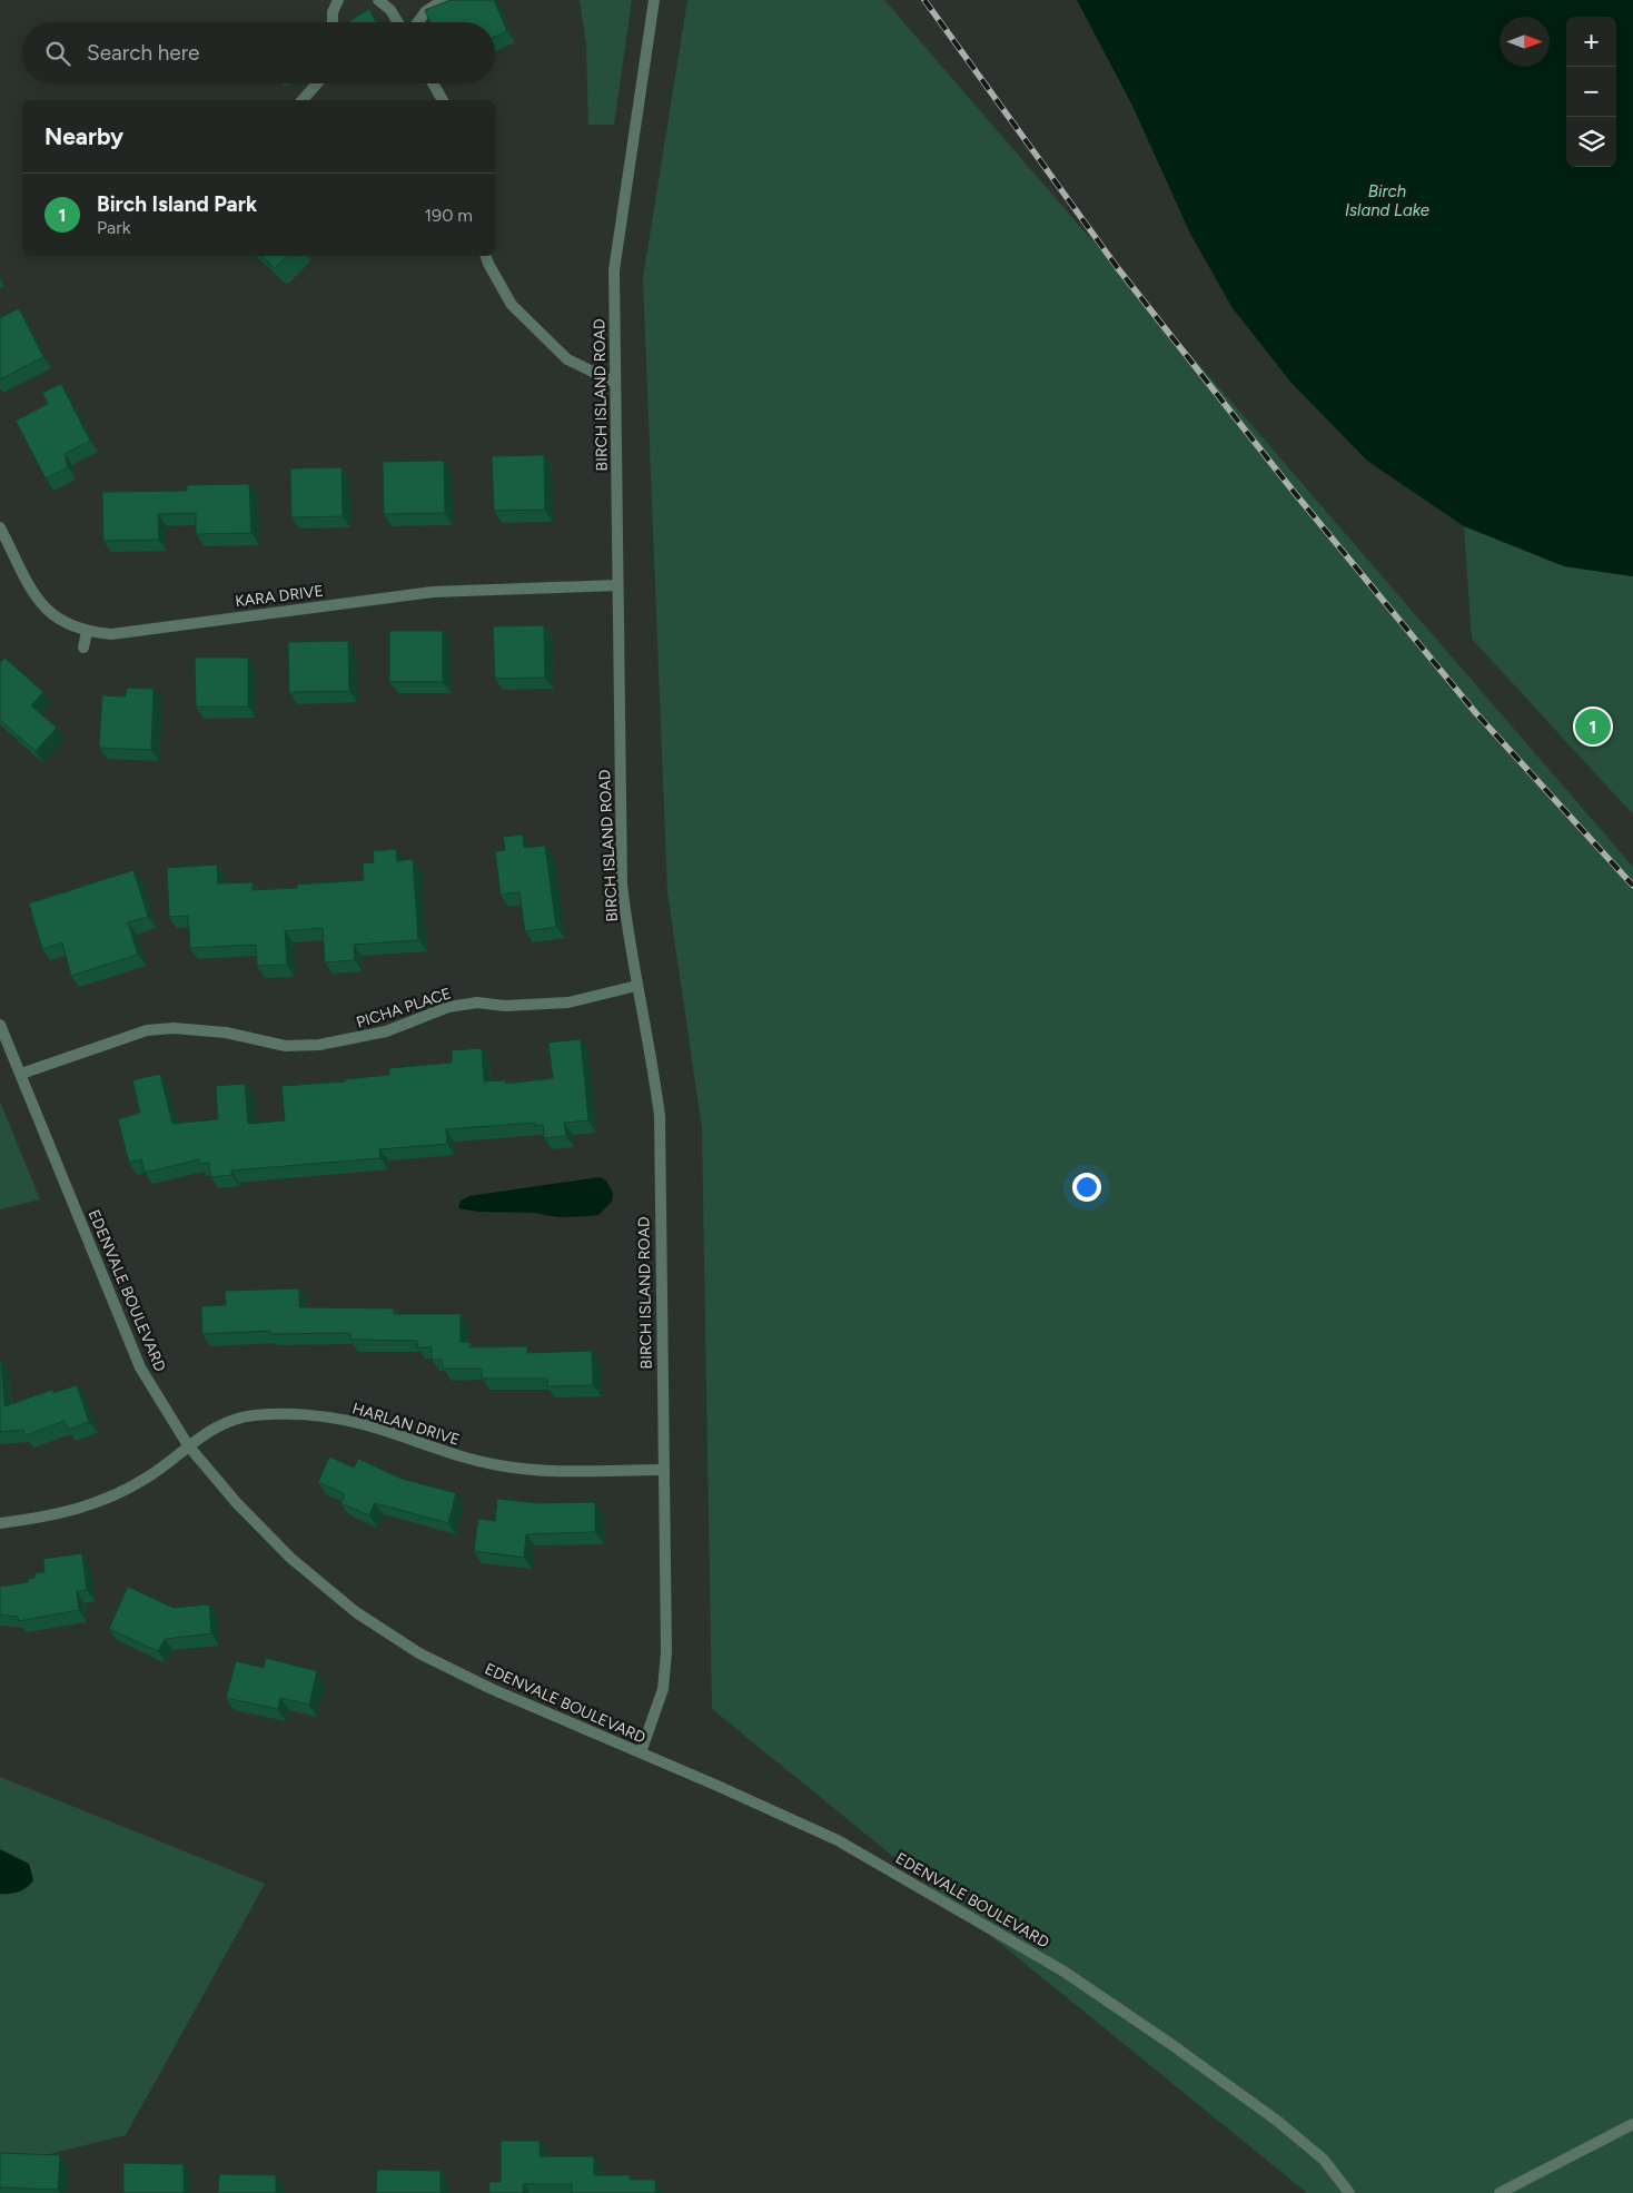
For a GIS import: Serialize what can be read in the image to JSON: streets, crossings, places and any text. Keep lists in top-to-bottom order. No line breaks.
{"streets":{"street":["BIRCH ISLAND ROAD","KARA DRIVE","PICHA PLACE","EDENVALE BOULEVARD","HARLAN DRIVE"]},"crossings":[["BIRCH ISLAND ROAD","KARA DRIVE"],["BIRCH ISLAND ROAD","PICHA PLACE"],["BIRCH ISLAND ROAD","EDENVALE BOULEVARD"],["BIRCH ISLAND ROAD","HARLAN DRIVE"],["PICHA PLACE","EDENVALE BOULEVARD"],["EDENVALE BOULEVARD","HARLAN DRIVE"]],"water":["Birch Island Lake"],"north":"right","page":{"map_buttons":["+","−"],"search":"Search here","heading":"Nearby","list":[{"mark":"1","name":"Birch Island Park","note":"Park","value":"190 m"}],"pins":"1"}}
